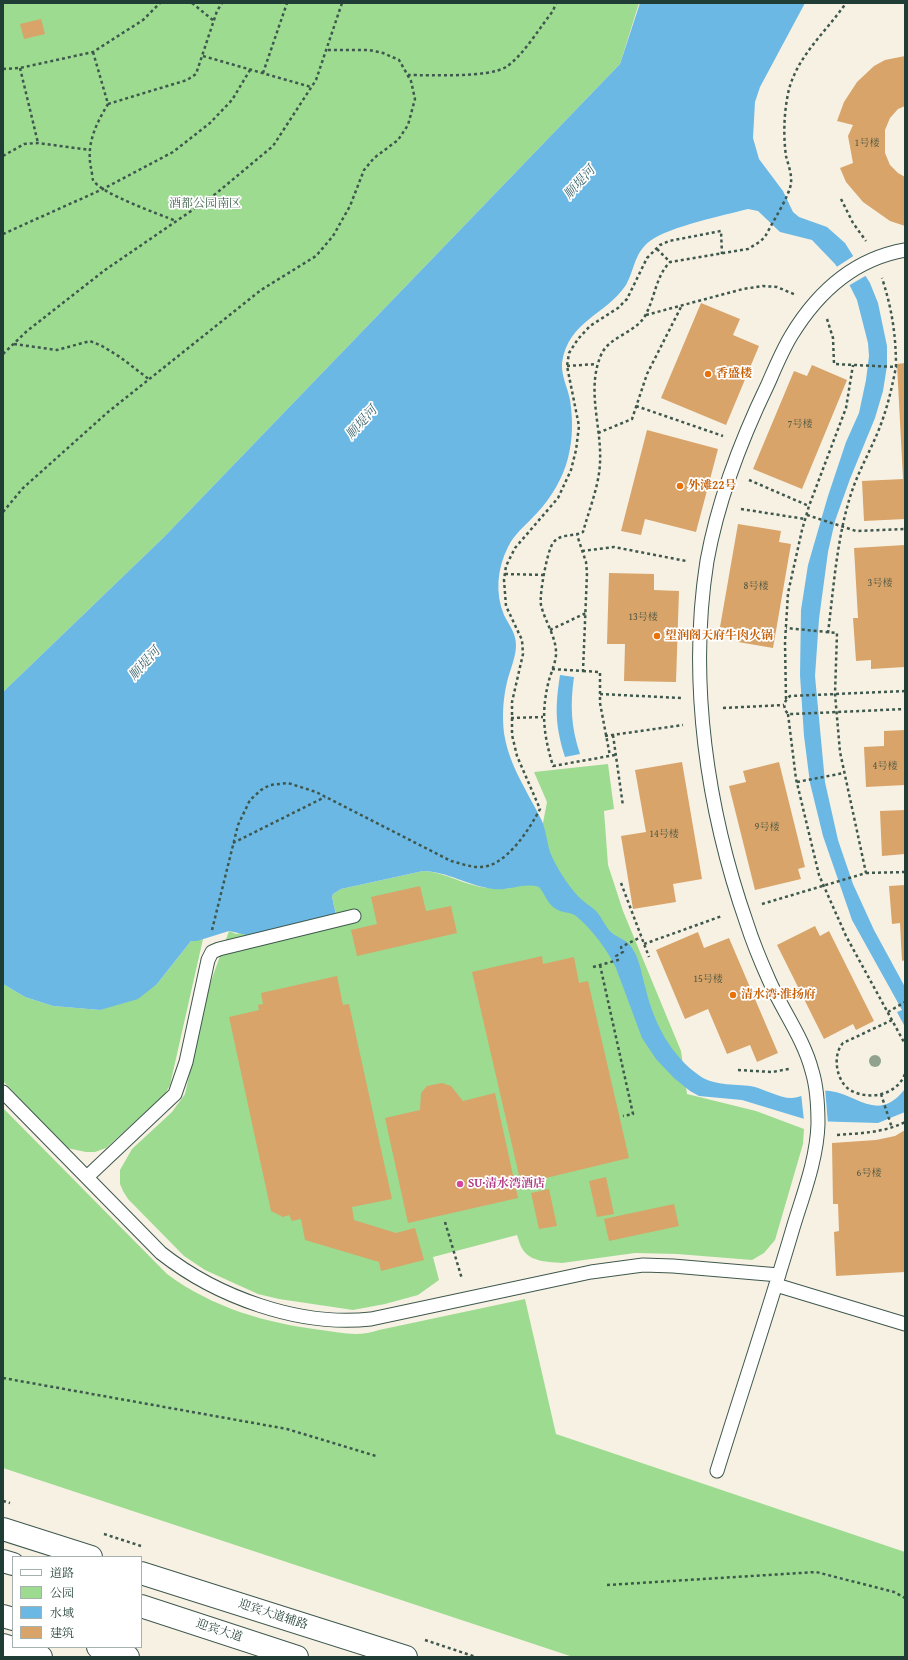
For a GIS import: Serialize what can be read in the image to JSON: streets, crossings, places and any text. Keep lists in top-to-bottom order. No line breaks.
{"streets":{"main road":["迎宾大道辅路","迎宾大道"]},"water":["顺堤河"],"parks":["酒都公园南区"],"places":["香盛楼","外滩22号","望润阁天府牛肉火锅","清水湾·淮扬府","SU·清水湾酒店"],"house_numbers":["1号楼","7号楼","3号楼","8号楼","13号楼","4号楼","9号楼","14号楼","15号楼","6号楼"],"legend":["道路","公园","水域","建筑"]}
